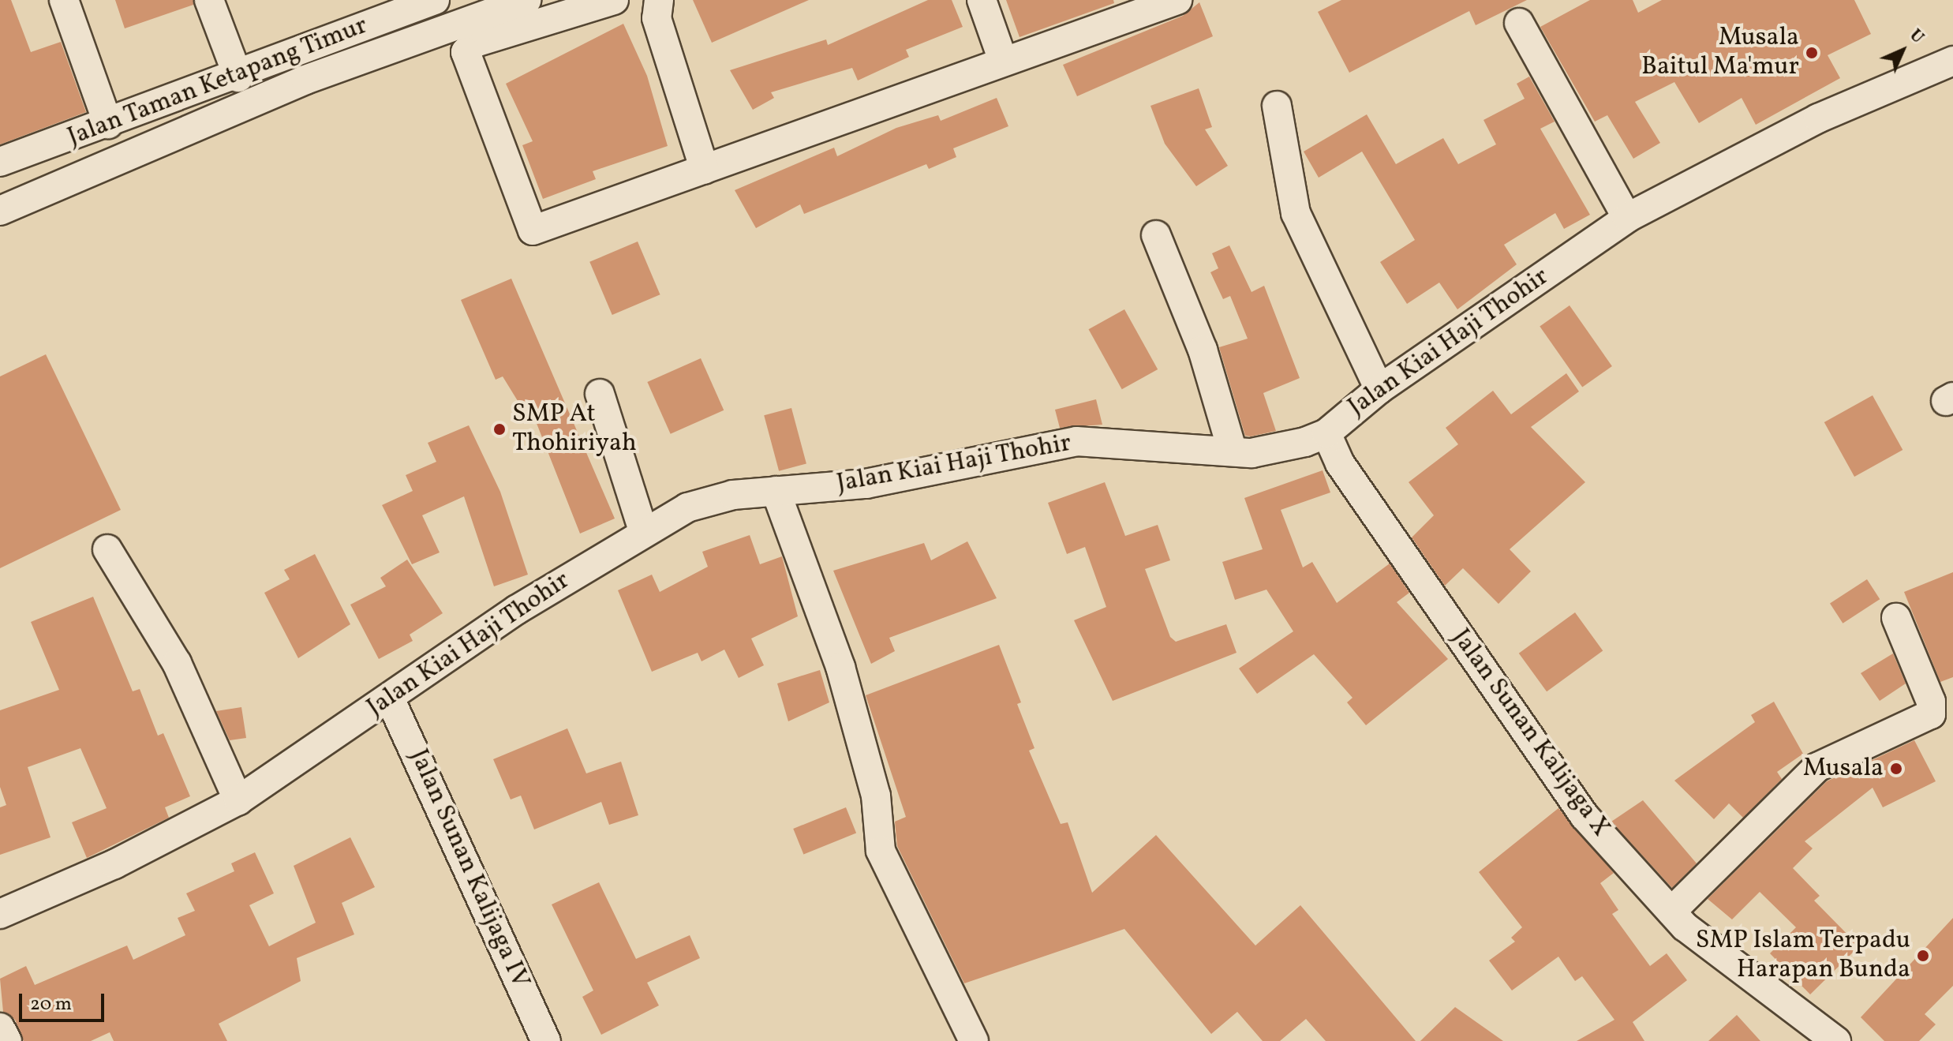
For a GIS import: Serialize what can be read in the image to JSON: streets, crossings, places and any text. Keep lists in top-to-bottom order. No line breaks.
{"streets":{"street":["Jalan Taman Ketapang Timur","Jalan Kiai Haji Thohir","Jalan Sunan Kalijaga X","Jalan Sunan Kalijaga IV"]},"crossings":[["Jalan Kiai Haji Thohir","Jalan Sunan Kalijaga X"],["Jalan Kiai Haji Thohir","Jalan Sunan Kalijaga IV"]],"places":["Musala Baitul Ma'mur","SMP At Thohiriyah","Musala","SMP Islam Terpadu Harapan Bunda"],"scale_bar":"20 m","north":"top right"}
